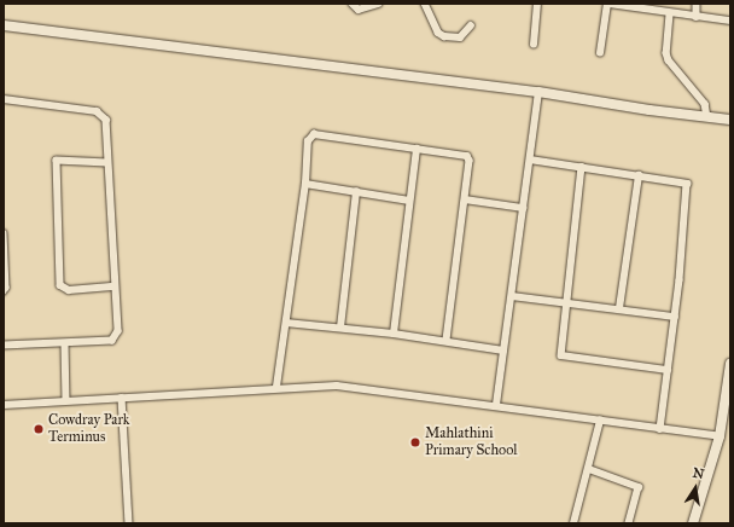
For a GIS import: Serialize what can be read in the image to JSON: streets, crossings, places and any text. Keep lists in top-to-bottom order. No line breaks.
{"places":["Cowdray Park Terminus","Mahlathini Primary School"],"north":"top"}
